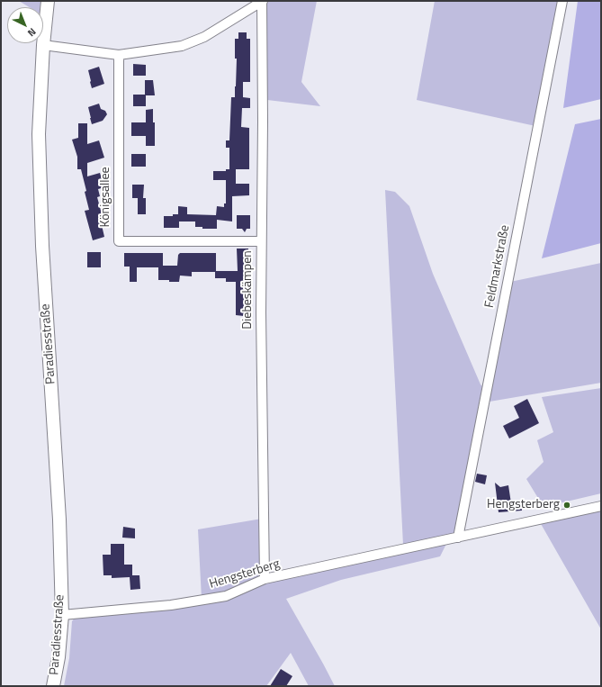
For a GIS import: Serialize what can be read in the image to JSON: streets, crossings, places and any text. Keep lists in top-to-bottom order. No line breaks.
{"streets":{"main road":["Paradiesstraße"],"street":["Königsallee","Feldmarkstraße","Diebeskämpen","Hengsterberg"]},"crossings":[["Königsallee","Diebeskämpen"],["Feldmarkstraße","Hengsterberg"],["Diebeskämpen","Hengsterberg"],["Paradiesstraße","Hengsterberg"]],"places":["Hengsterberg"],"north":"bottom right"}
